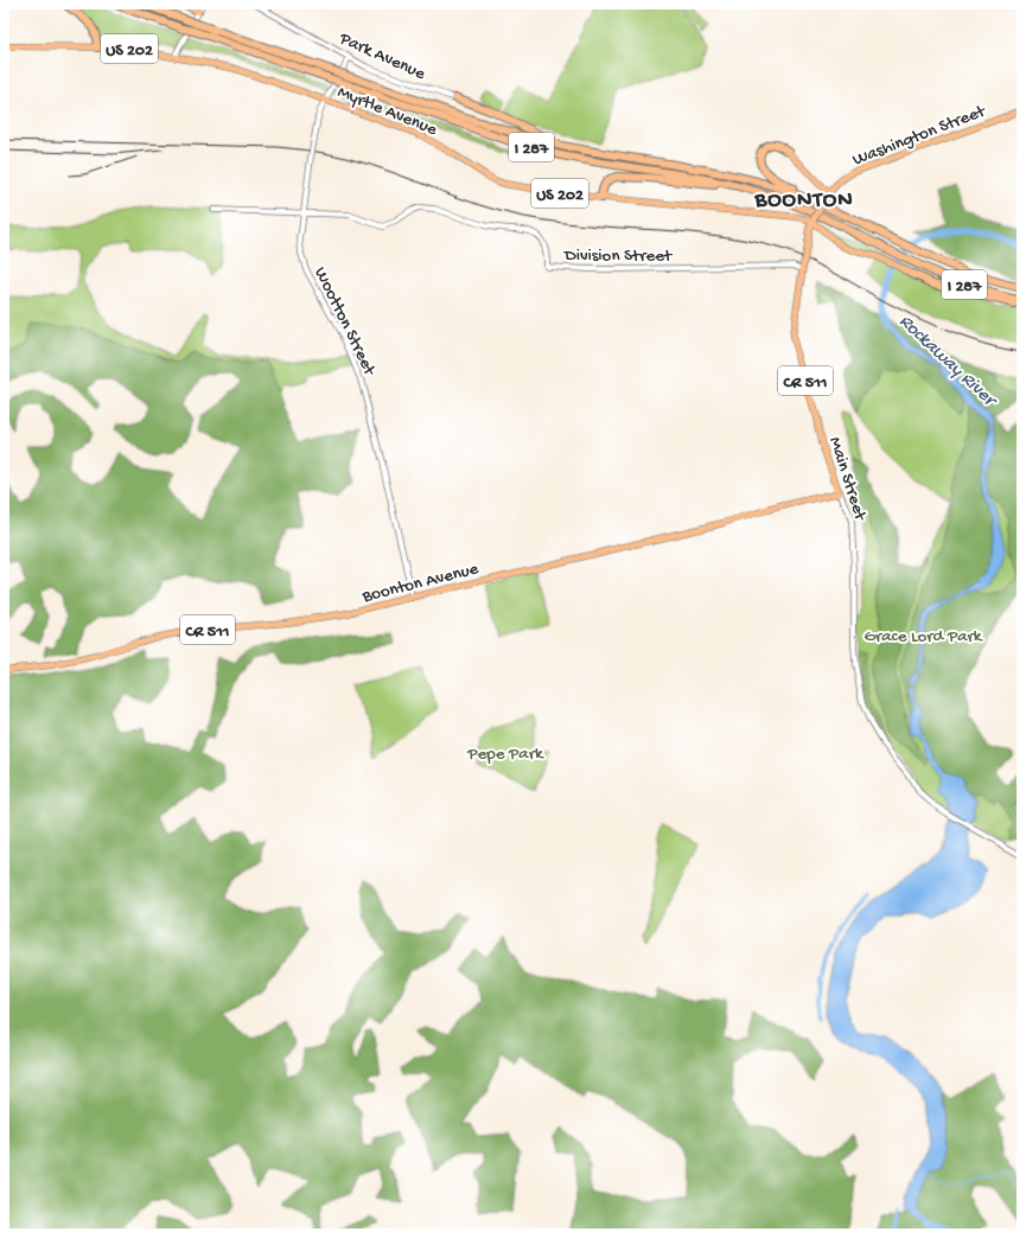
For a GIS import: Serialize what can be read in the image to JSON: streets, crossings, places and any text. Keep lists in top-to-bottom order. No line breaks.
{"streets":{"highway":["I 287"],"main road":["US 202","Myrtle Avenue","Washington Street","CR 511","Main Street","Boonton Avenue"],"street":["Park Avenue","Division Street","Wootton Street"]},"crossings":[["Park Avenue","Wootton Street"],["Myrtle Avenue","Wootton Street"],["Myrtle Avenue","Main Street"],["Washington Street","Main Street"],["Division Street","Wootton Street"],["Division Street","Main Street"],["Wootton Street","Boonton Avenue"],["Main Street","Boonton Avenue"]],"districts":["BOONTON"],"water":["Rockaway River"],"parks":["Grace Lord Park","Pepe Park"]}
